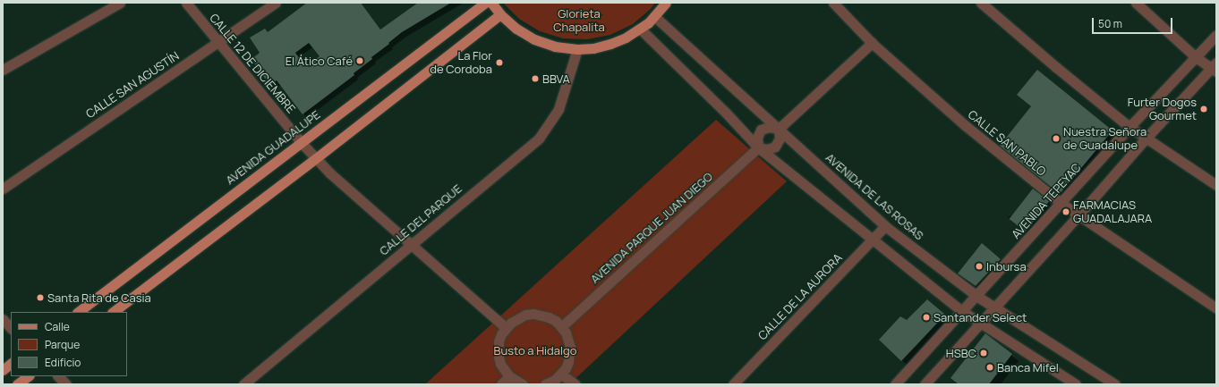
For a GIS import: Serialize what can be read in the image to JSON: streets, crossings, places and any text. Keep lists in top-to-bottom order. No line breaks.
{"streets":{"main road":["AVENIDA GUADALUPE"],"street":["CALLE 12 DE DICIEMBRE","CALLE SAN AGUSTÍN","CALLE SAN PABLO","AVENIDA DE LAS ROSAS","AVENIDA TEPEYAC","CALLE DEL PARQUE","AVENIDA PARQUE JUAN DIEGO","CALLE DE LA AURORA"]},"crossings":[["CALLE 12 DE DICIEMBRE","CALLE SAN AGUSTÍN"],["CALLE 12 DE DICIEMBRE","AVENIDA GUADALUPE"],["CALLE 12 DE DICIEMBRE","CALLE DEL PARQUE"],["CALLE SAN PABLO","AVENIDA TEPEYAC"],["AVENIDA DE LAS ROSAS","AVENIDA TEPEYAC"],["AVENIDA DE LAS ROSAS","AVENIDA PARQUE JUAN DIEGO"],["AVENIDA DE LAS ROSAS","CALLE DE LA AURORA"]],"parks":["Glorieta Chapalita","Busto a Hidalgo"],"places":["El Ático Café","La Flor de Cordoba","BBVA","Furter Dogos Gourmet","Nuestra Señora de Guadalupe","FARMACIAS GUADALAJARA","Inbursa","Santa Rita de Casia","Santander Select","HSBC","Banca Mifel"],"legend":["Calle","Parque","Edificio"],"scale_bar":"50 m"}
